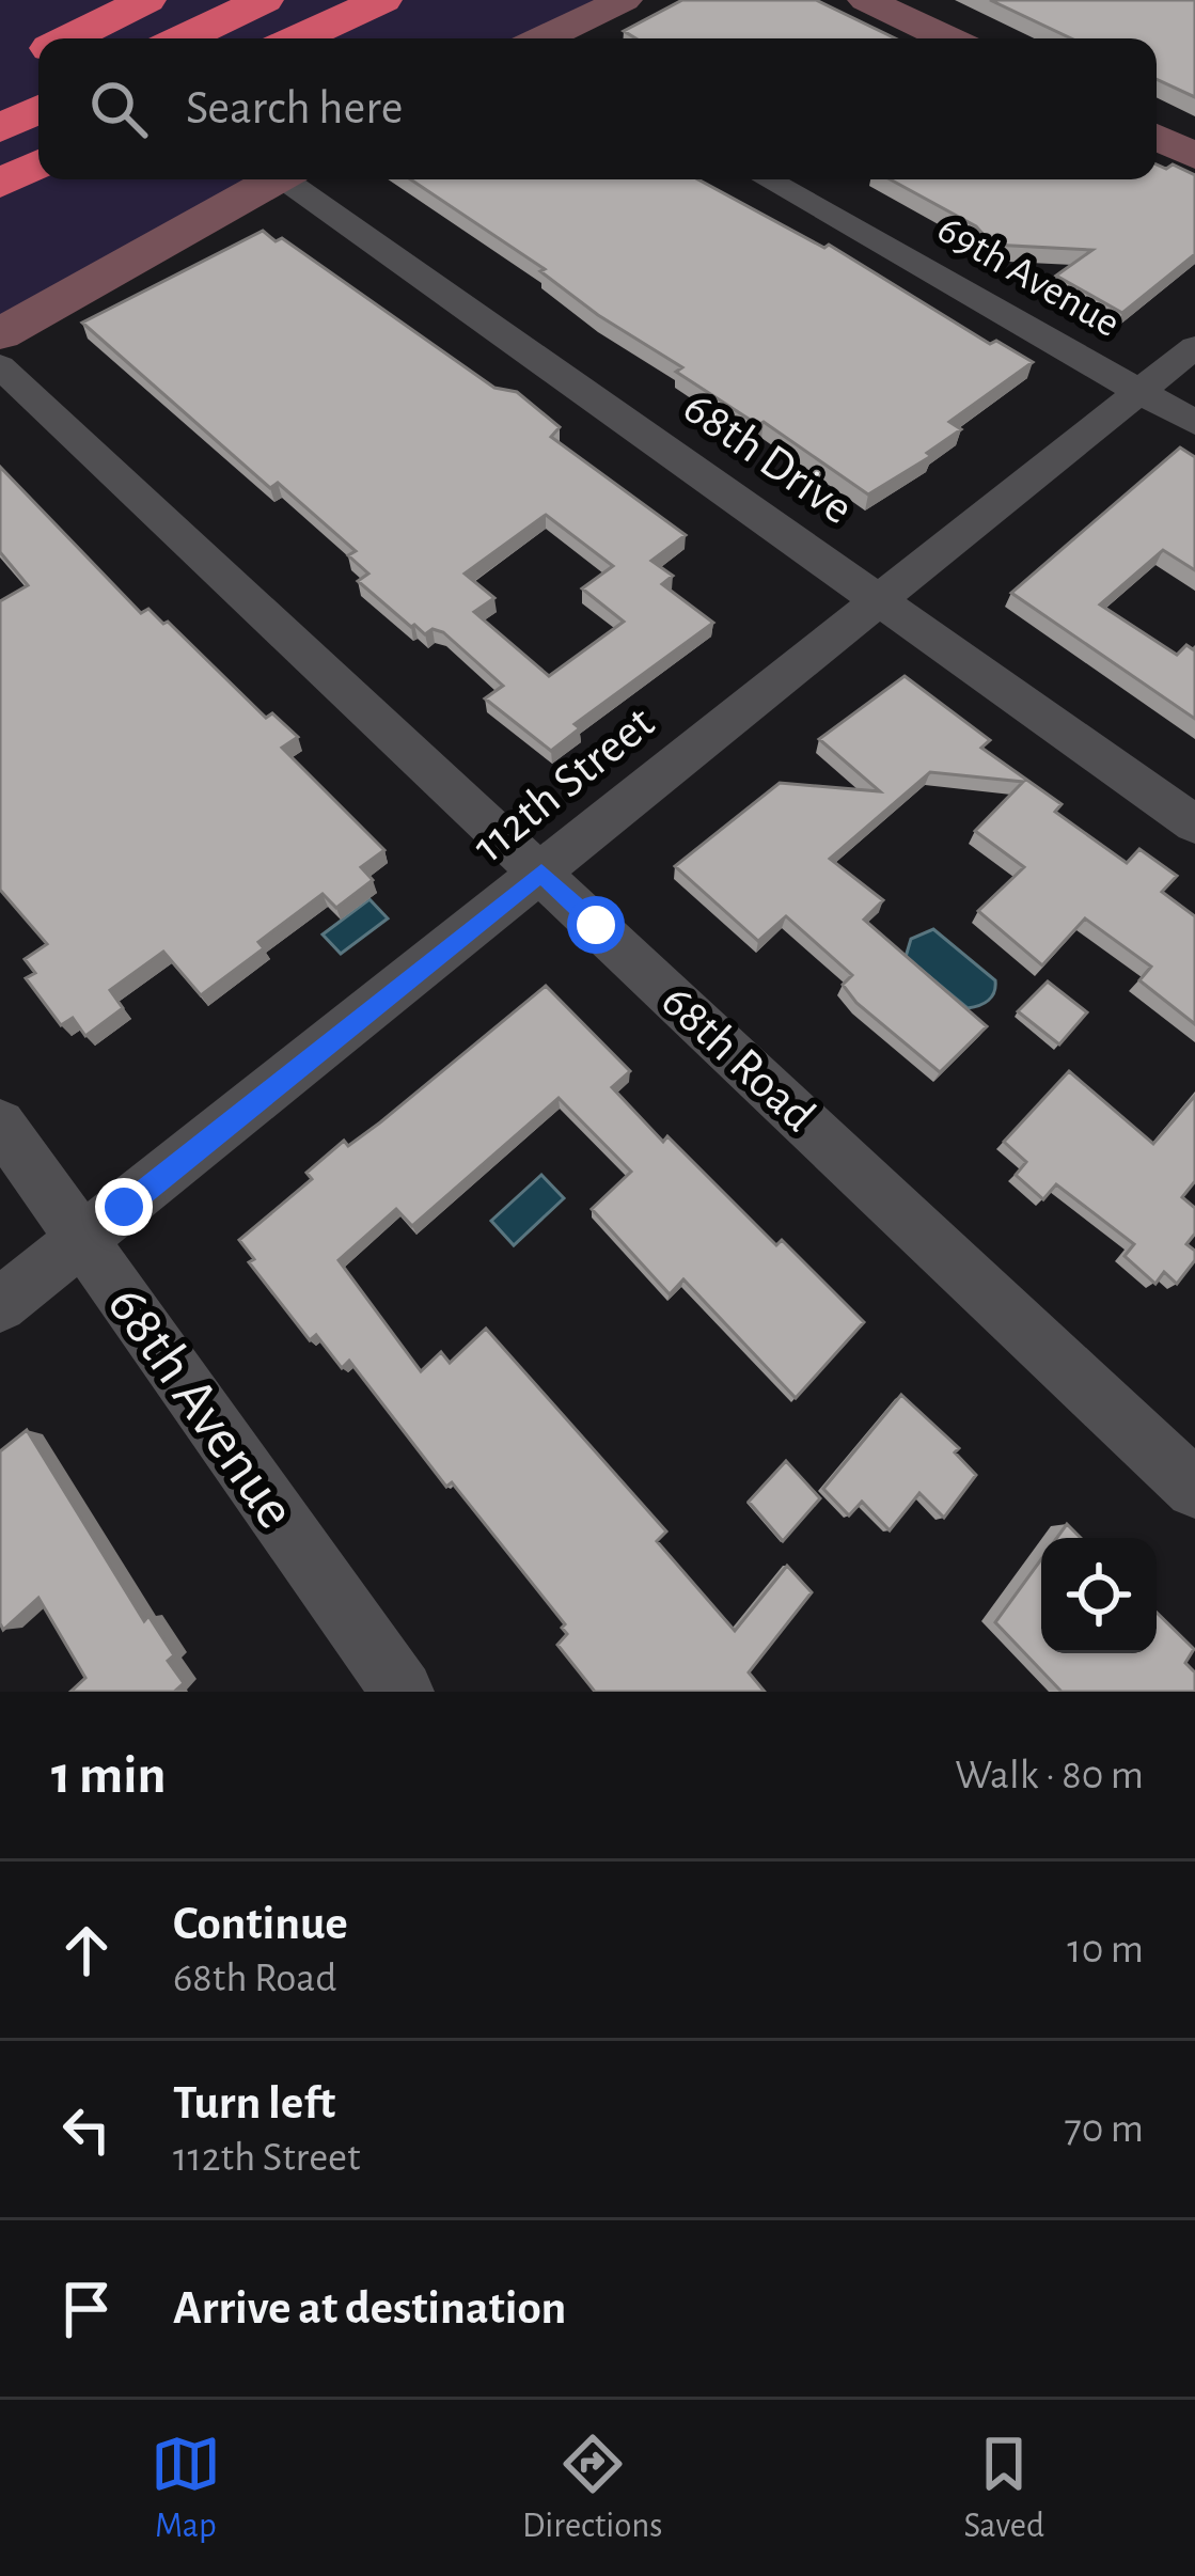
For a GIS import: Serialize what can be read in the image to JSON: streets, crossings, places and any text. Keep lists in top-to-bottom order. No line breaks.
{"streets":{"street":["69th Avenue","68th Drive","112th Street","68th Road","68th Avenue"]},"crossings":[["69th Avenue","112th Street"],["68th Drive","112th Street"],["112th Street","68th Road"],["112th Street","68th Avenue"]],"page":{"search":"Search here","heading":["1 min","Walk · 80 m"],"list":[["Continue","68th Road","10 m"],["Turn left","112th Street","70 m"],"Arrive at destination"],"nav":["Map","Directions","Saved"]}}
